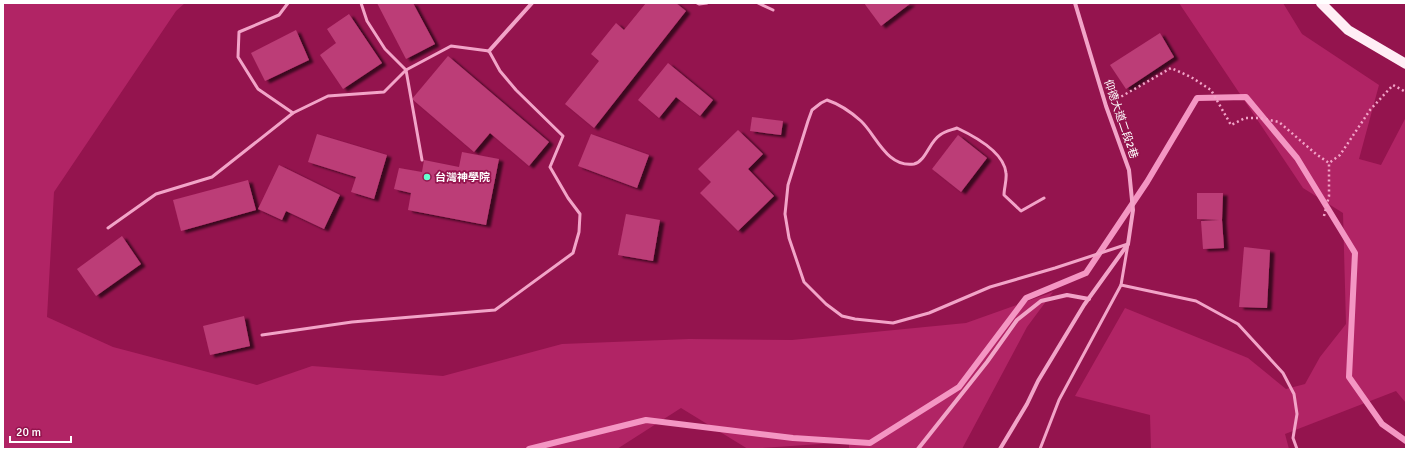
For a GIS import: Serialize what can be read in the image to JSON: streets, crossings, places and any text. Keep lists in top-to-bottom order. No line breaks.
{"streets":{"street":["仰德大道二段2巷"]},"places":["台灣神學院"],"scale_bar":"20 m"}
